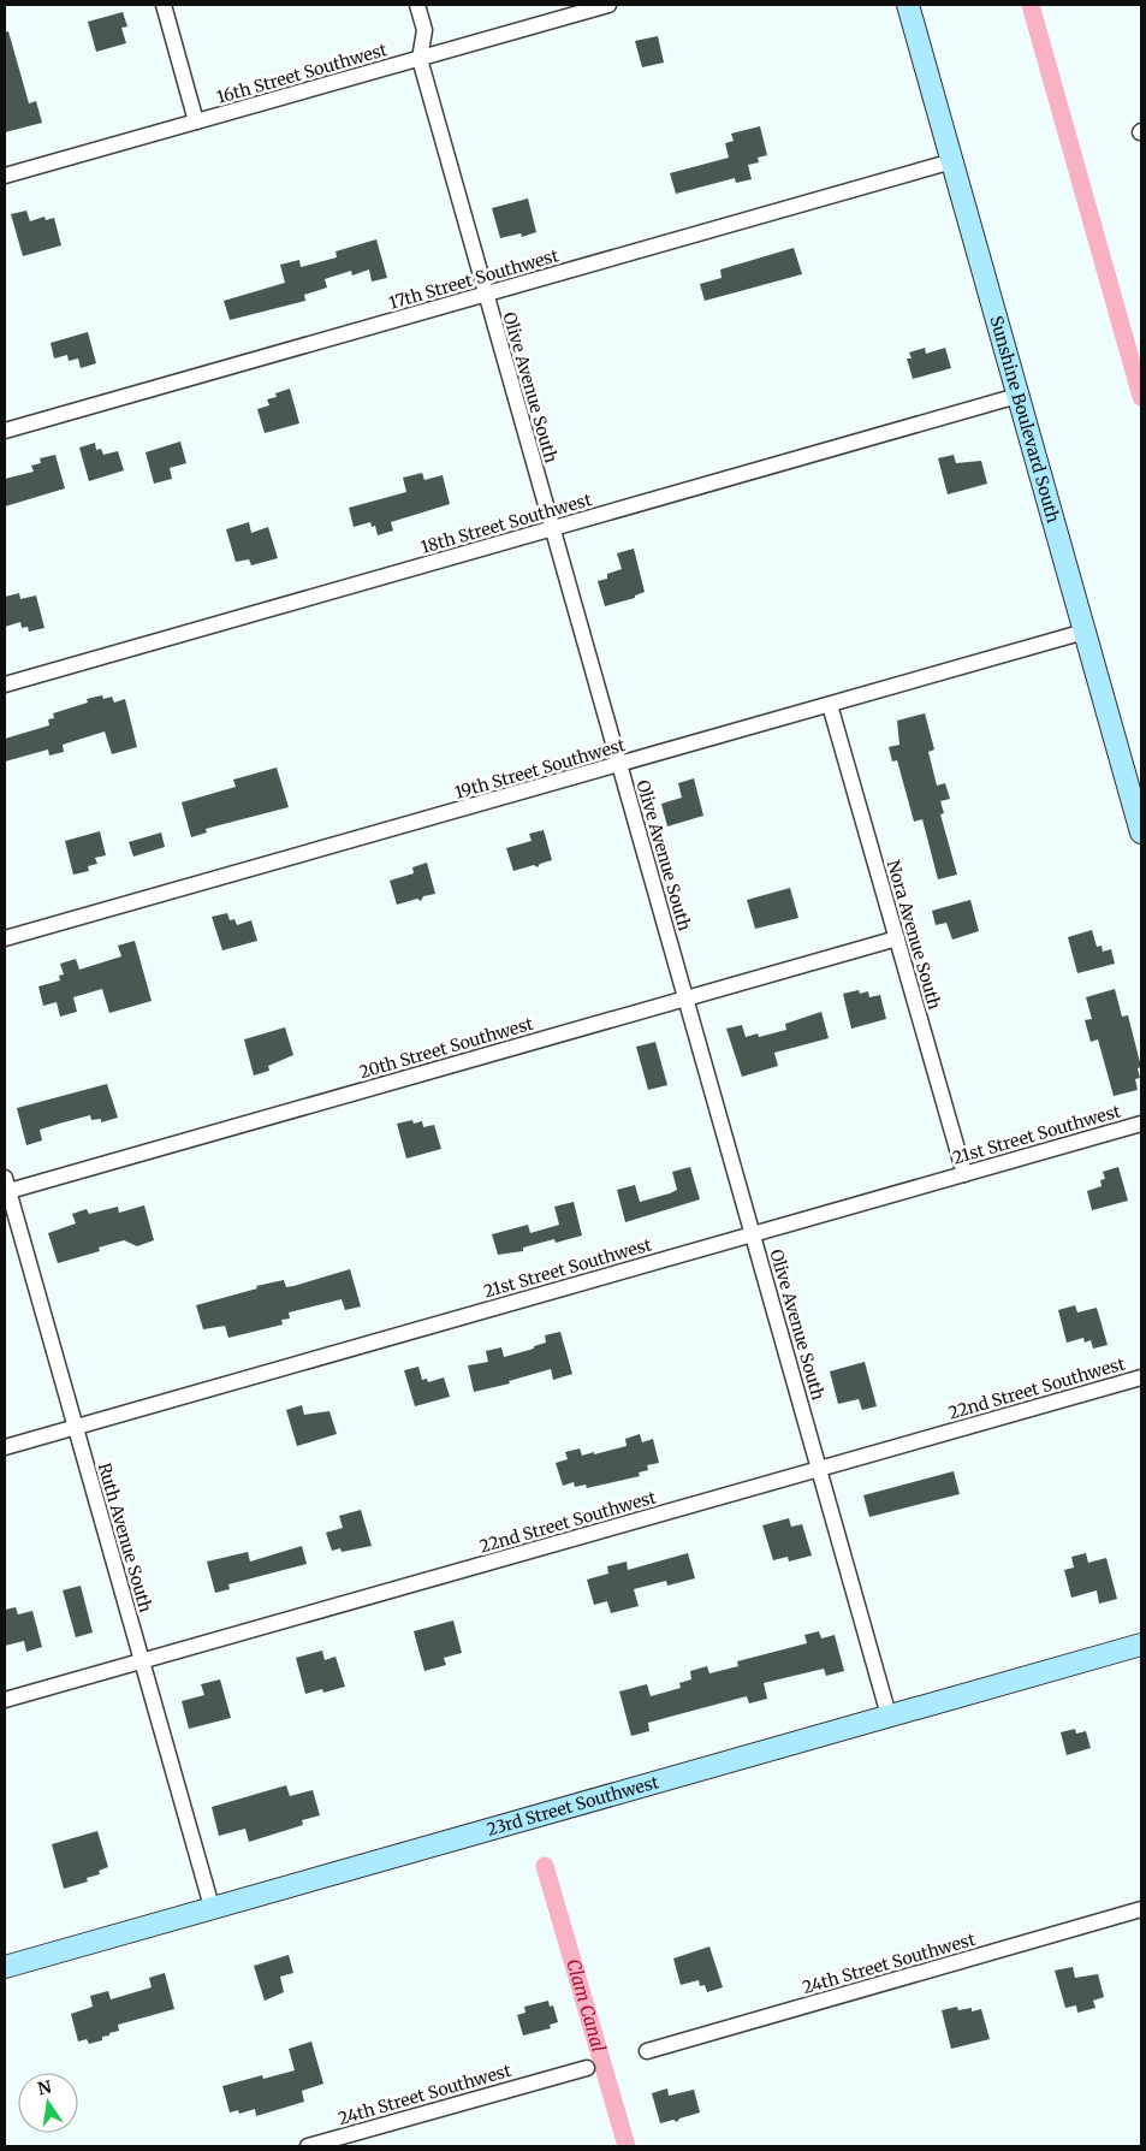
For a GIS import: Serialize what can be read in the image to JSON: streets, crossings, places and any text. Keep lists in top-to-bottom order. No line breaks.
{"streets":{"street":["16th Street Southwest","17th Street Southwest","Olive Avenue South","Sunshine Boulevard South","18th Street Southwest","19th Street Southwest","Nora Avenue South","20th Street Southwest","21st Street Southwest","22nd Street Southwest","Ruth Avenue South","23rd Street Southwest","24th Street Southwest"]},"crossings":[["16th Street Southwest","Olive Avenue South"],["17th Street Southwest","Olive Avenue South"],["17th Street Southwest","Sunshine Boulevard South"],["Olive Avenue South","18th Street Southwest"],["Olive Avenue South","19th Street Southwest"],["Olive Avenue South","20th Street Southwest"],["Olive Avenue South","21st Street Southwest"],["Olive Avenue South","22nd Street Southwest"],["Olive Avenue South","23rd Street Southwest"],["Sunshine Boulevard South","18th Street Southwest"],["Sunshine Boulevard South","19th Street Southwest"],["19th Street Southwest","Nora Avenue South"],["Nora Avenue South","20th Street Southwest"],["Nora Avenue South","21st Street Southwest"],["20th Street Southwest","Ruth Avenue South"],["21st Street Southwest","Ruth Avenue South"],["22nd Street Southwest","Ruth Avenue South"],["Ruth Avenue South","23rd Street Southwest"]],"water":["Clam Canal"],"north":"top"}
